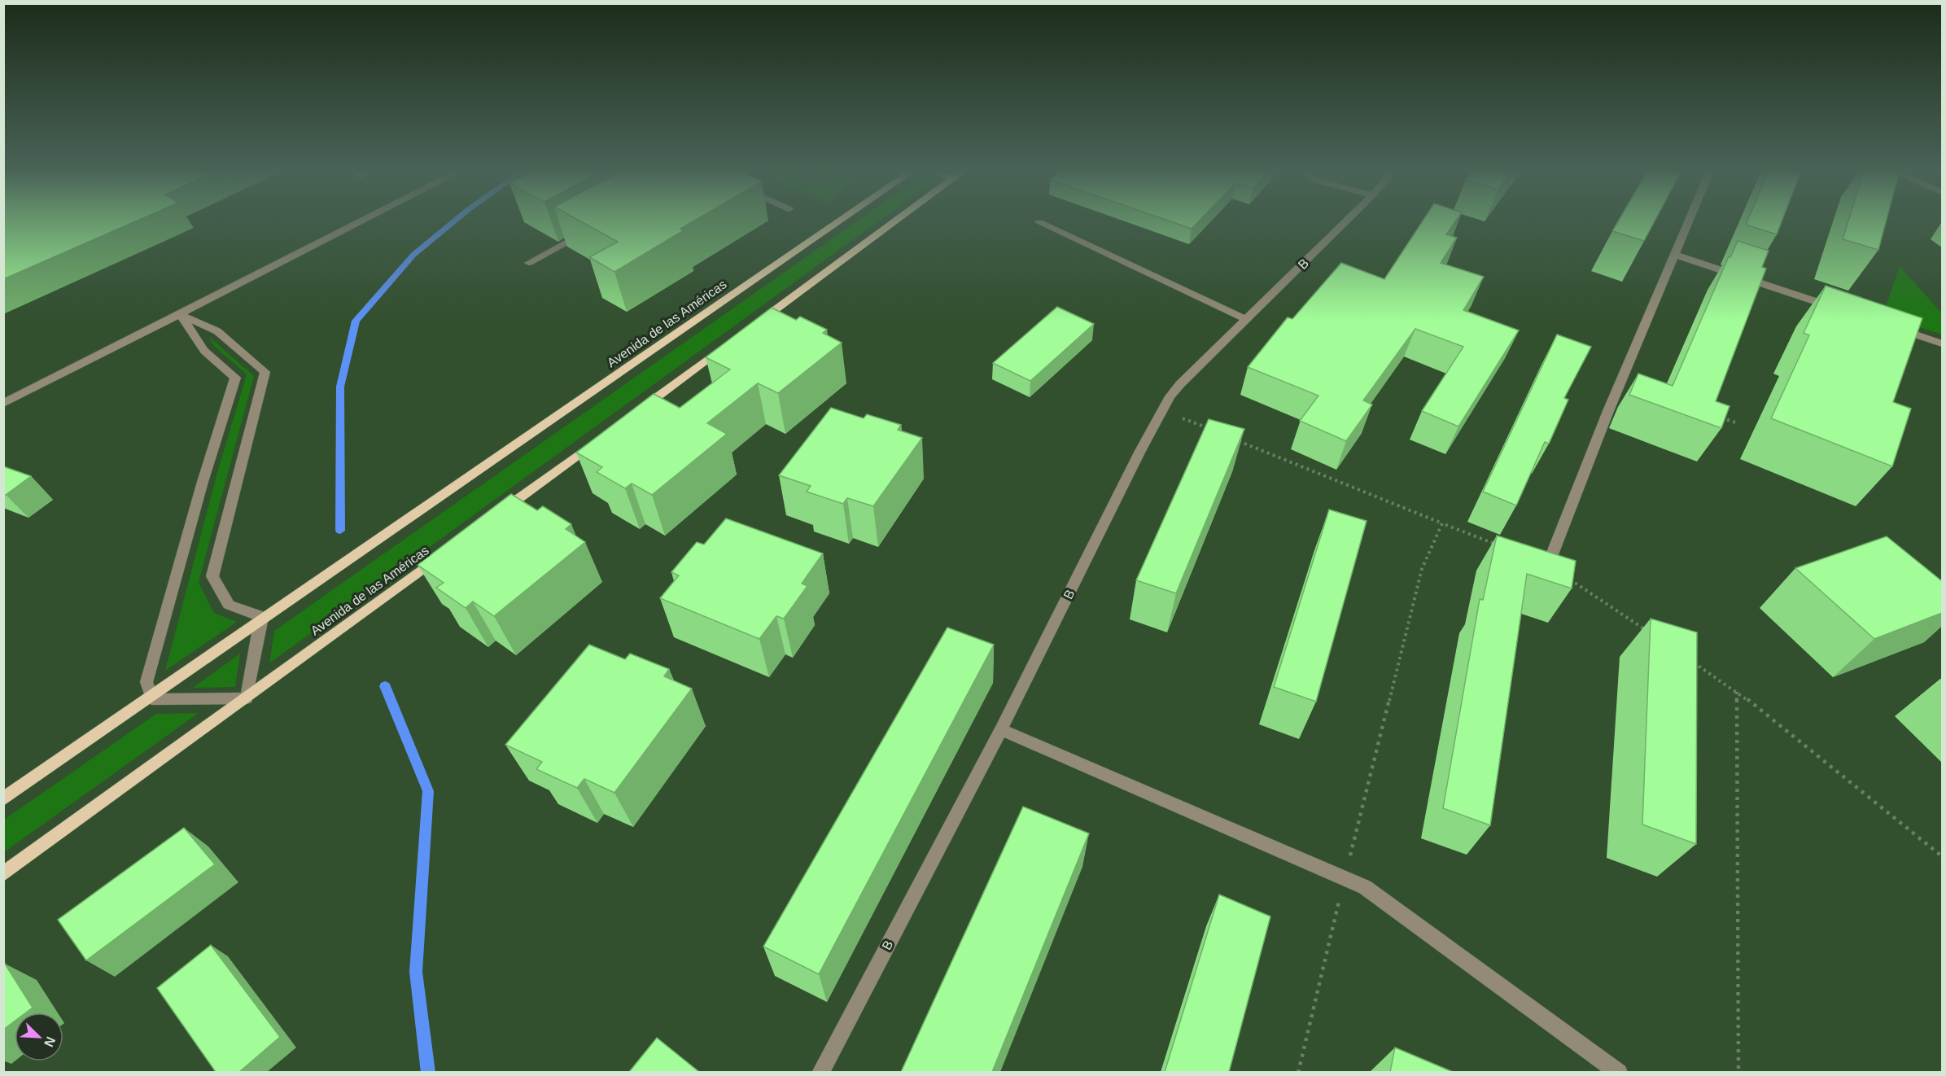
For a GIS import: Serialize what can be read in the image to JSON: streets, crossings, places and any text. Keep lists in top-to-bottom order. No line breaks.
{"streets":{"main road":["Avenida de las Américas"],"street":["B"]},"north":"bottom right"}
